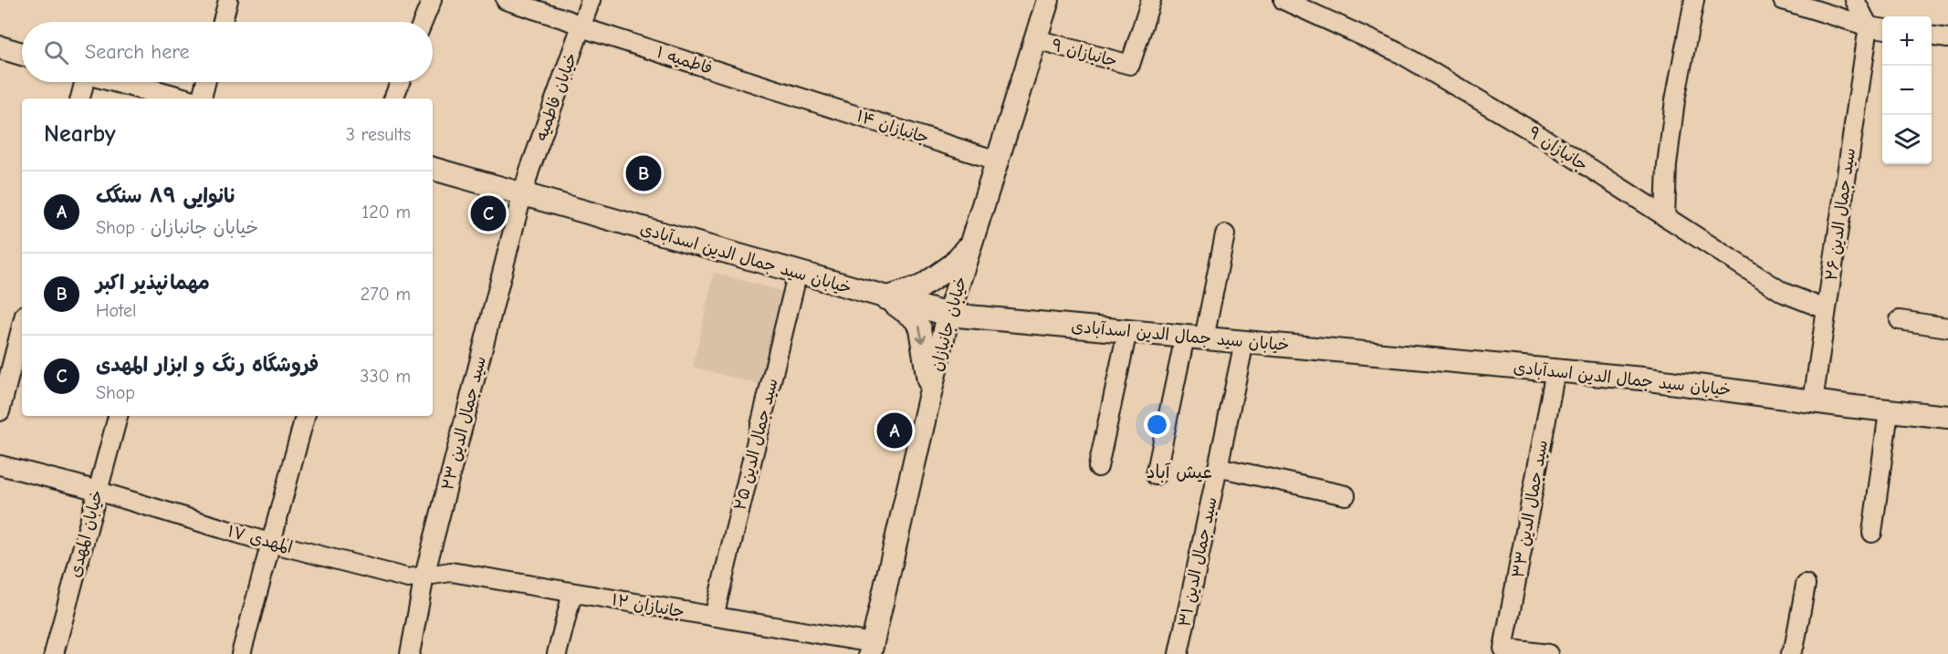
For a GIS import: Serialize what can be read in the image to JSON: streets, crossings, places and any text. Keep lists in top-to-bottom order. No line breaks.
{"streets":{"main road":["خیابان سید جمال الدین اسدآبادی","خیابان جانبازان"],"street":["جانبازان ۹","فاطمیه ۱","خیابان فاطمیه","جانبازان ۱۴","سید جمال الدین ۲۶","سید جمال الدین ۲۳","سید جمال الدین ۲۵","سید جمال الدین ۳۳","خیابان المهدی","المهدی ۱۷","سید جمال الدین ۳۱","جانبازان ۱۲"]},"crossings":[["جانبازان ۹","سید جمال الدین ۲۶"],["جانبازان ۹","خیابان جانبازان"],["فاطمیه ۱","خیابان فاطمیه"],["فاطمیه ۱","جانبازان ۱۴"],["خیابان فاطمیه","خیابان سید جمال الدین اسدآبادی"],["خیابان فاطمیه","سید جمال الدین ۲۳"],["جانبازان ۱۴","خیابان جانبازان"],["سید جمال الدین ۲۶","خیابان سید جمال الدین اسدآبادی"],["خیابان سید جمال الدین اسدآبادی","خیابان جانبازان"],["خیابان سید جمال الدین اسدآبادی","سید جمال الدین ۲۳"],["خیابان سید جمال الدین اسدآبادی","سید جمال الدین ۲۵"],["خیابان سید جمال الدین اسدآبادی","سید جمال الدین ۳۳"],["خیابان سید جمال الدین اسدآبادی","سید جمال الدین ۳۱"],["خیابان جانبازان","جانبازان ۱۲"],["سید جمال الدین ۲۳","المهدی ۱۷"],["سید جمال الدین ۲۳","جانبازان ۱۲"],["سید جمال الدین ۲۵","جانبازان ۱۲"],["خیابان المهدی","المهدی ۱۷"],["المهدی ۱۷","جانبازان ۱۲"]],"districts":["عیش آباد"],"page":{"map_buttons":["+","−"],"search":"Search here","heading":["Nearby","3 results"],"pins":["B","C","A"],"list":[{"mark":"A","name":"نانوایی ۸۹ سنگک","note":"Shop · خیابان جانبازان","value":"120 m"},{"mark":"B","name":"مهمانپذیر اکبر","note":"Hotel","value":"270 m"},{"mark":"C","name":"فروشگاه رنگ و ابزار المهدی","note":"Shop","value":"330 m"}]}}
